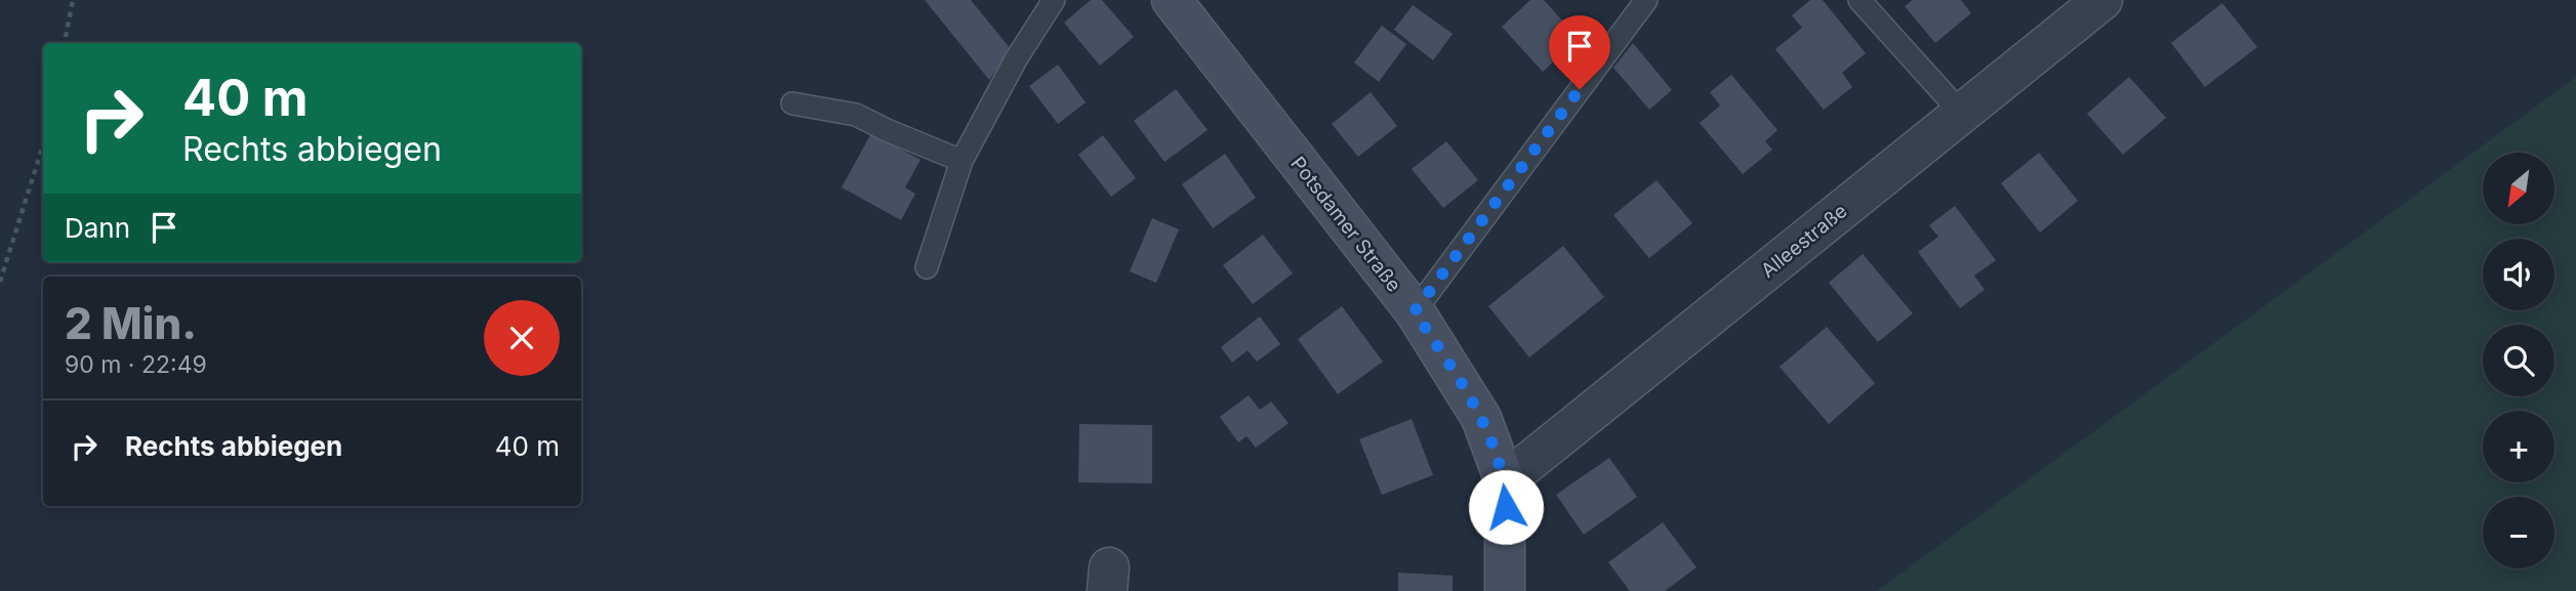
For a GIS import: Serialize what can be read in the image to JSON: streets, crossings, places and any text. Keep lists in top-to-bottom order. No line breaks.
{"streets":{"main road":["Potsdamer Straße"],"street":["Alleestraße"]},"crossings":[["Potsdamer Straße","Alleestraße"]],"north":"bottom left","page":{"turn":["40 m","Rechts abbiegen"],"map_buttons":["+","−"],"then":"Dann","heading":["2 Min.","90 m · 22:49"],"list":[{"name":"Rechts abbiegen","value":"40 m"}]}}
